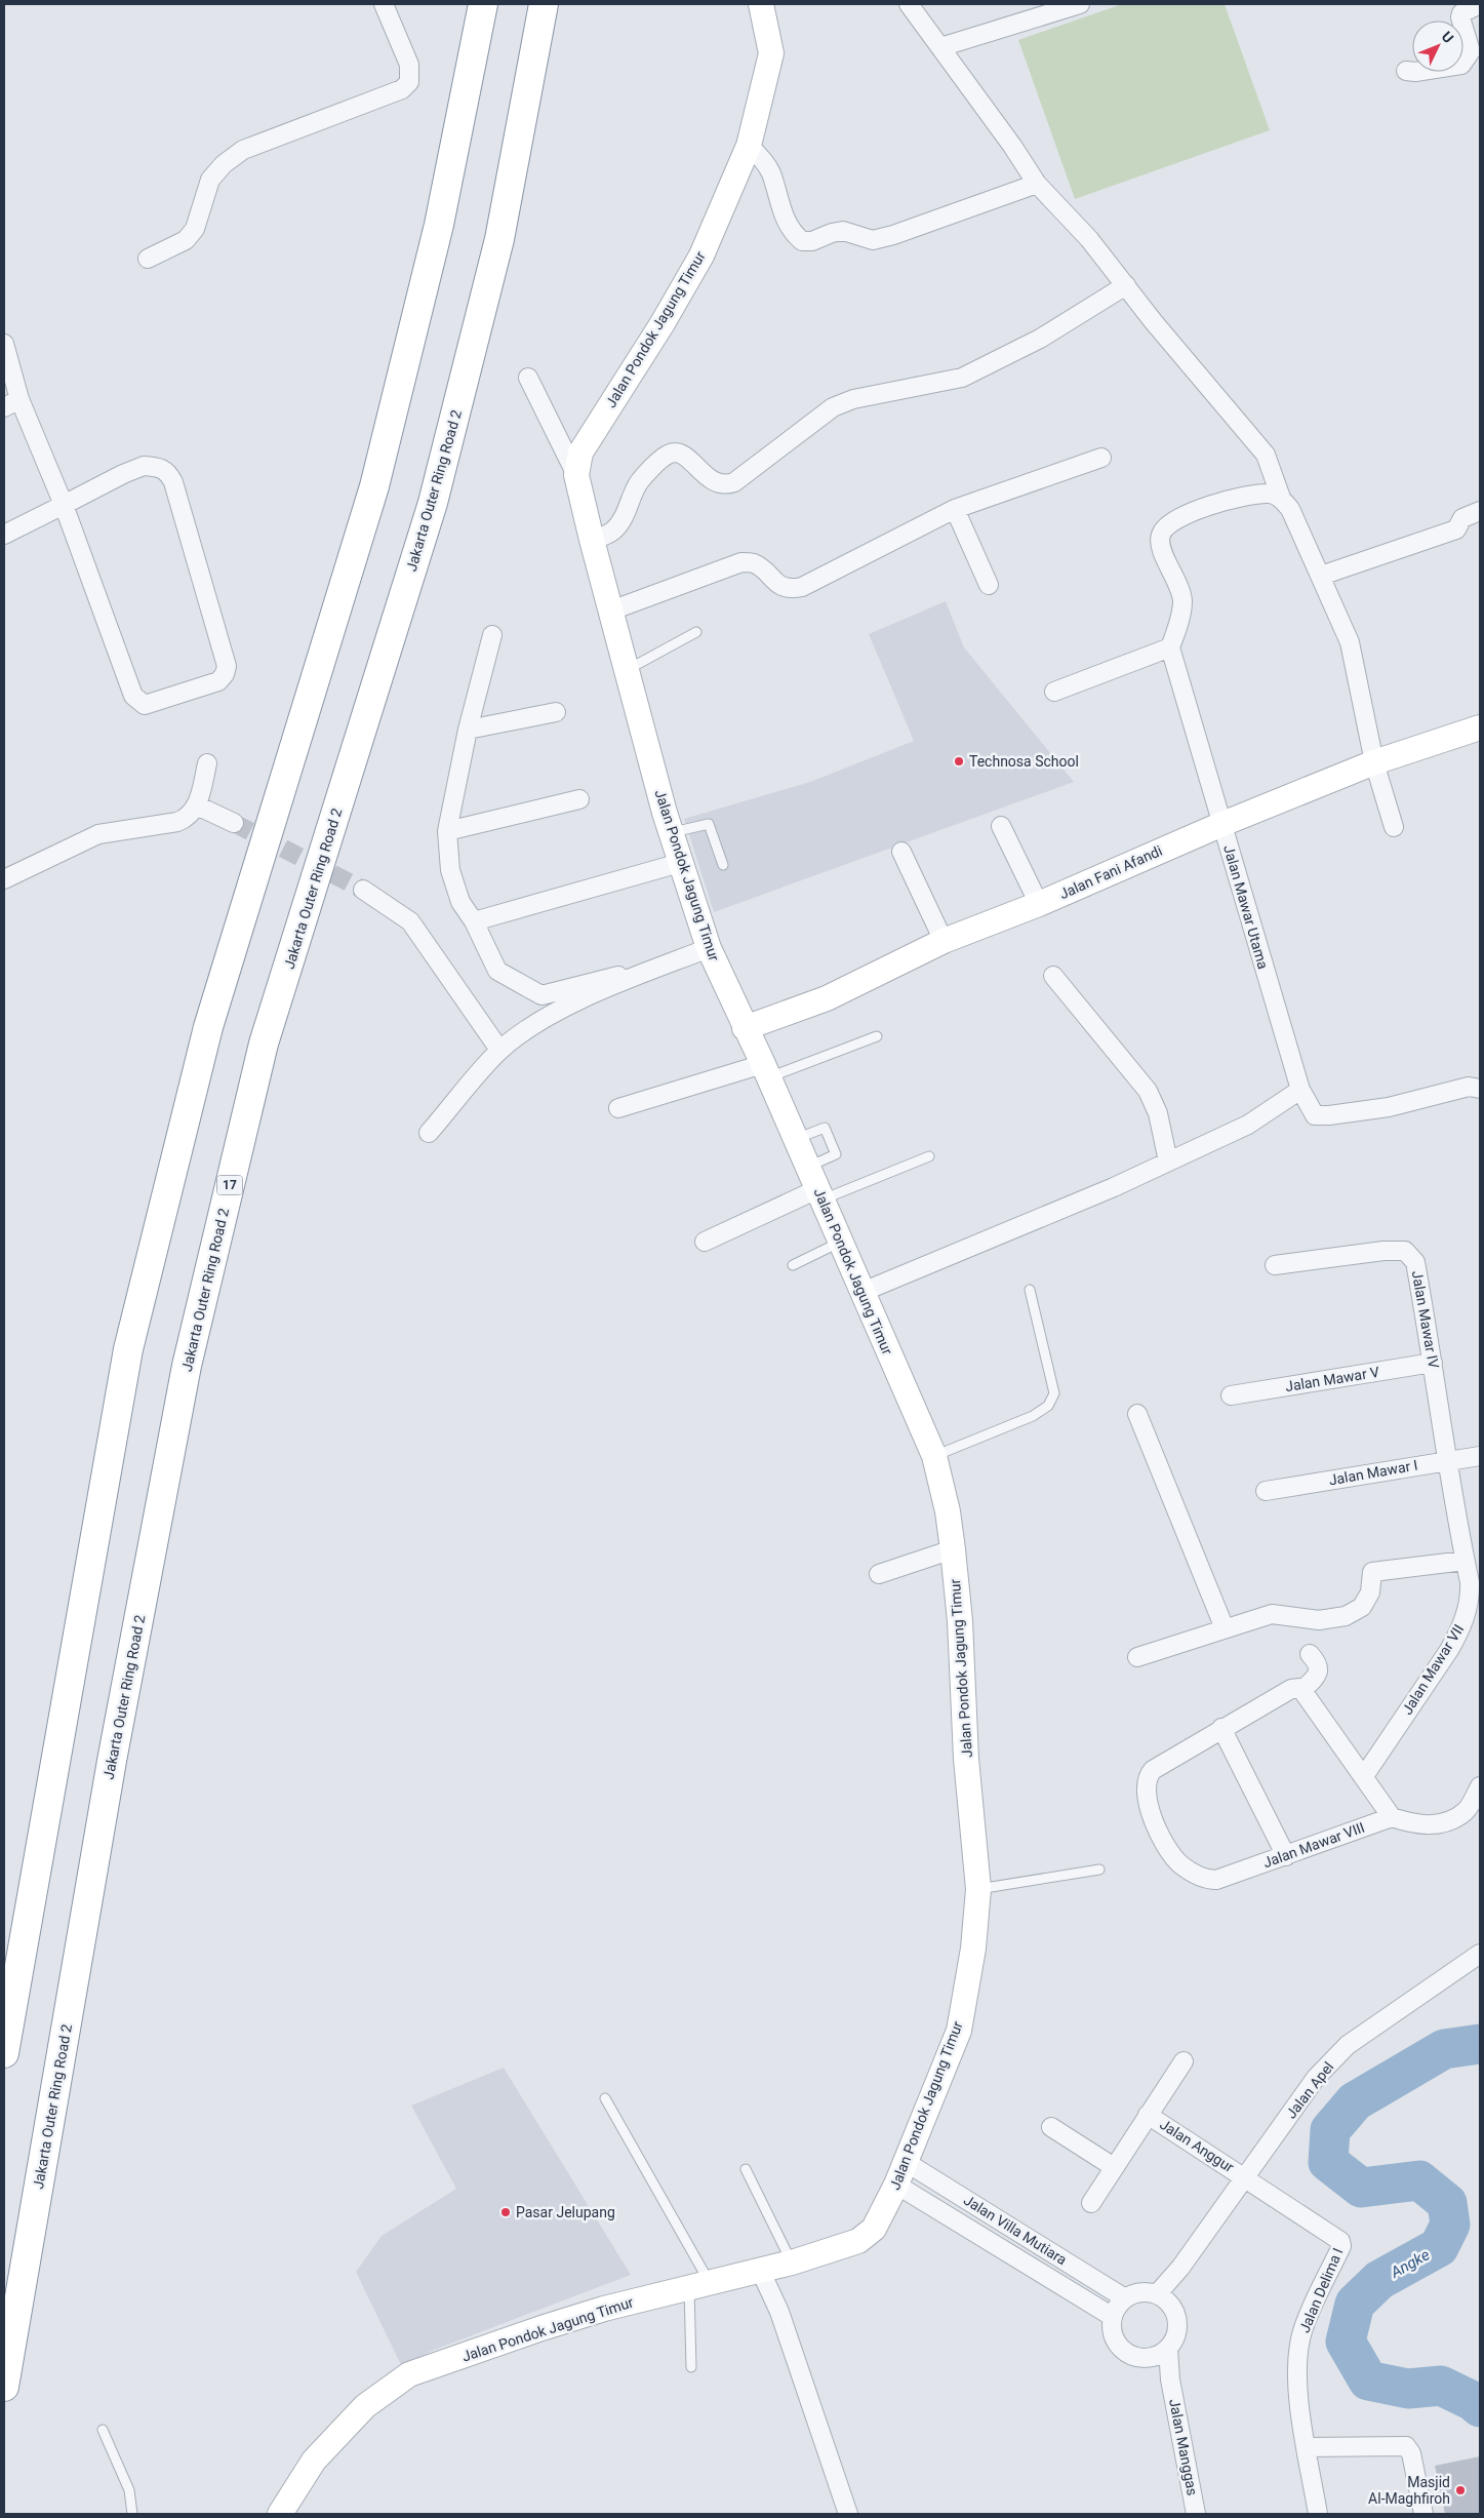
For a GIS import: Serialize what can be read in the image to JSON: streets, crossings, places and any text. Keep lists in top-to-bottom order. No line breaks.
{"streets":{"highway":["Jakarta Outer Ring Road 2","17"],"street":["Jalan Pondok Jagung Timur","Jalan Fani Afandi","Jalan Mawar Utama","Jalan Mawar IV","Jalan Mawar V","Jalan Mawar I","Jalan Mawar VII","Jalan Mawar VIII","Jalan Apel","Jalan Anggur","Jalan Villa Mutiara","Jalan Delima I","Jalan Manggas"]},"crossings":[["Jalan Pondok Jagung Timur","Jalan Fani Afandi"],["Jalan Pondok Jagung Timur","Jalan Villa Mutiara"],["Jalan Fani Afandi","Jalan Mawar Utama"],["Jalan Mawar IV","Jalan Mawar V"],["Jalan Mawar IV","Jalan Mawar I"],["Jalan Mawar IV","Jalan Mawar VII"],["Jalan Mawar I","Jalan Mawar VII"],["Jalan Apel","Jalan Anggur"],["Jalan Apel","Jalan Villa Mutiara"],["Jalan Apel","Jalan Delima I"],["Jalan Apel","Jalan Manggas"],["Jalan Anggur","Jalan Delima I"],["Jalan Villa Mutiara","Jalan Manggas"]],"water":["Angke"],"places":["Technosa School","Pasar Jelupang","Masjid Al-Maghfiroh"],"north":"top right"}
